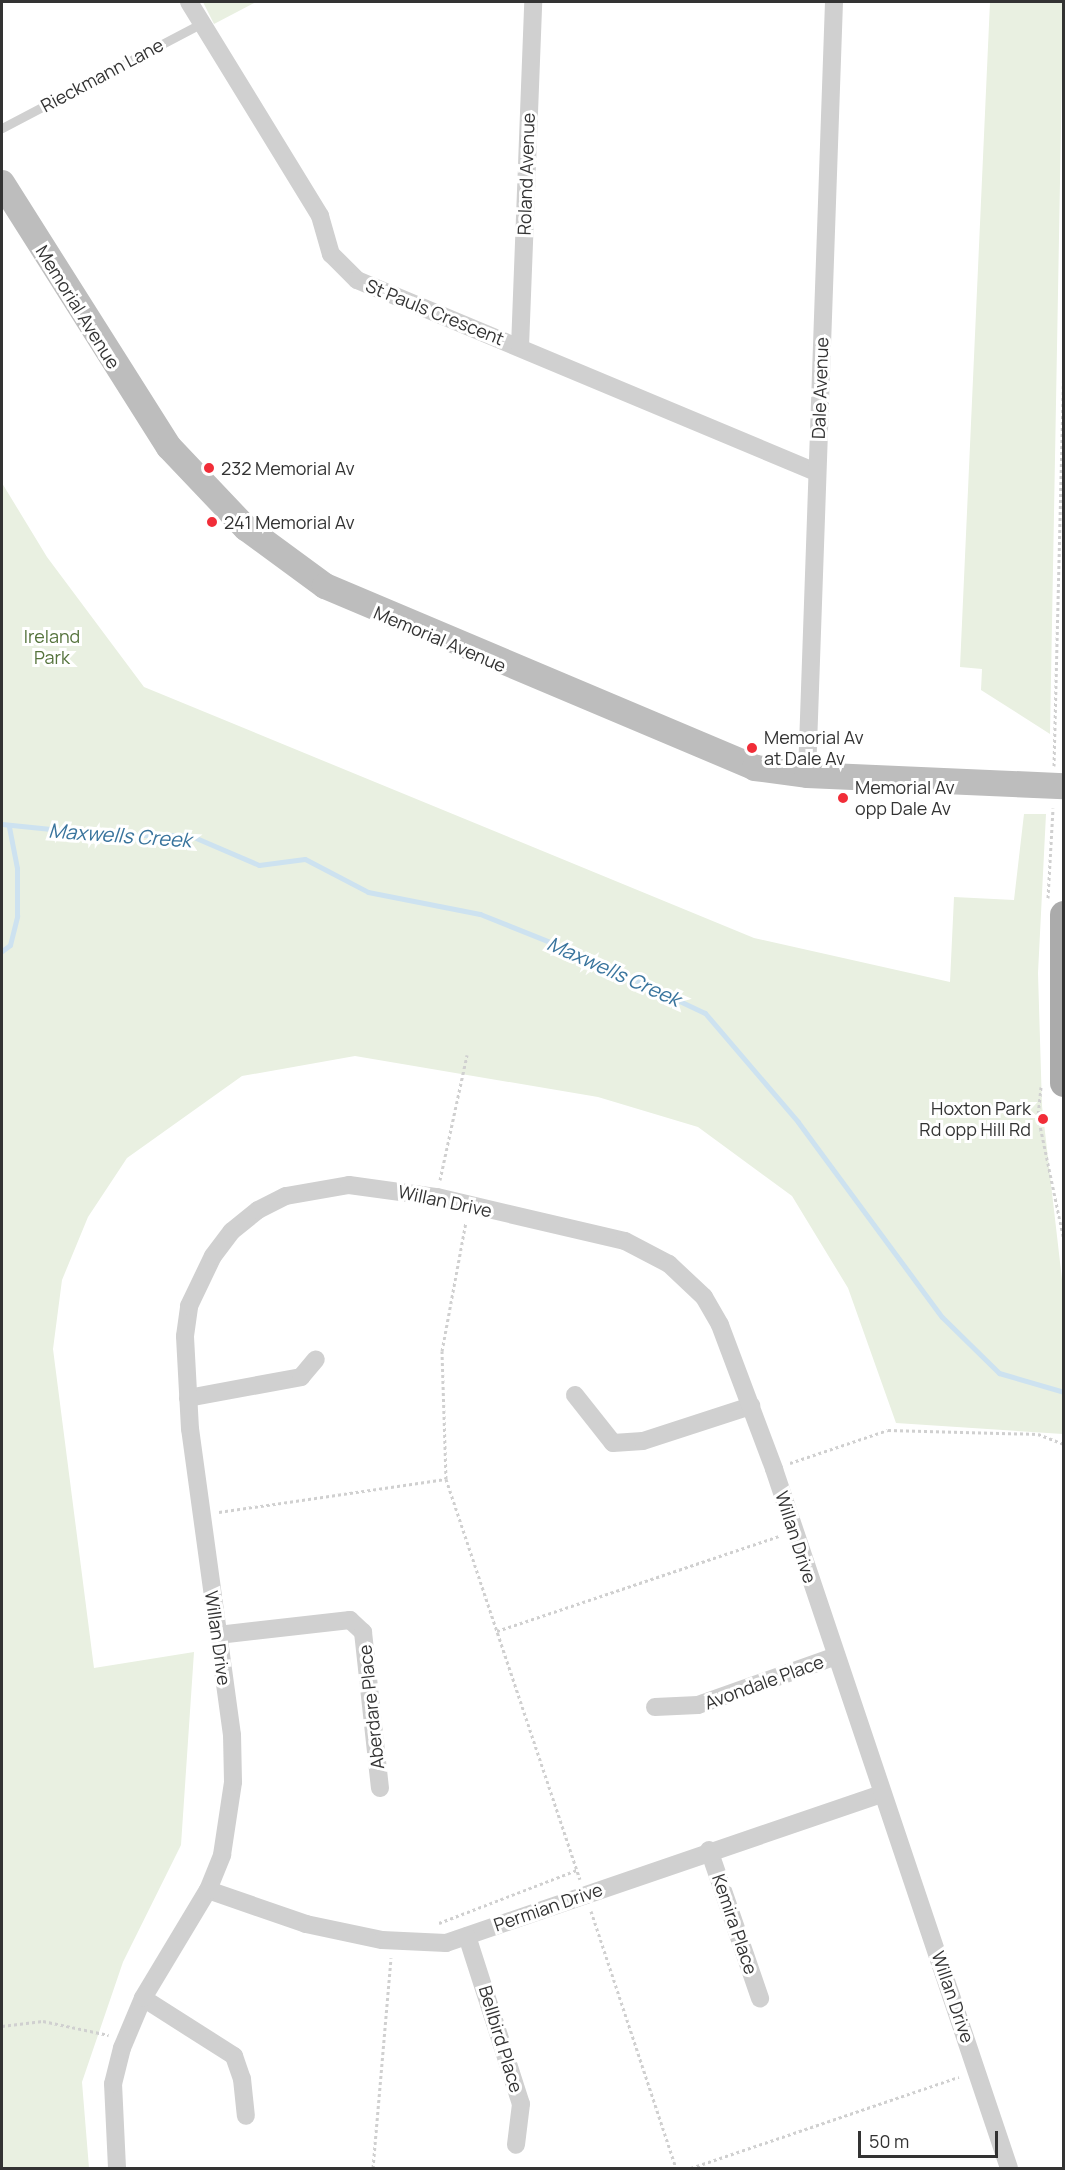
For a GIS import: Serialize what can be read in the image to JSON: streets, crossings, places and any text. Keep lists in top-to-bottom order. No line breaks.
{"streets":{"street":["Roland Avenue","Memorial Avenue","St Pauls Crescent","Dale Avenue","Willan Drive","Avondale Place","Aberdare Place","Permian Drive","Kemira Place","Bellbird Place"],"lane":["Rieckmann Lane"]},"crossings":[["Rieckmann Lane","St Pauls Crescent"],["Roland Avenue","St Pauls Crescent"],["Memorial Avenue","Dale Avenue"],["St Pauls Crescent","Dale Avenue"],["Willan Drive","Avondale Place"],["Willan Drive","Aberdare Place"],["Willan Drive","Permian Drive"],["Permian Drive","Kemira Place"],["Permian Drive","Bellbird Place"]],"water":["Maxwells Creek"],"parks":["Ireland Park"],"places":["232 Memorial Av","241 Memorial Av","Memorial Av at Dale Av","Memorial Av opp Dale Av","Hoxton Park Rd opp Hill Rd"],"scale_bar":"50 m"}
